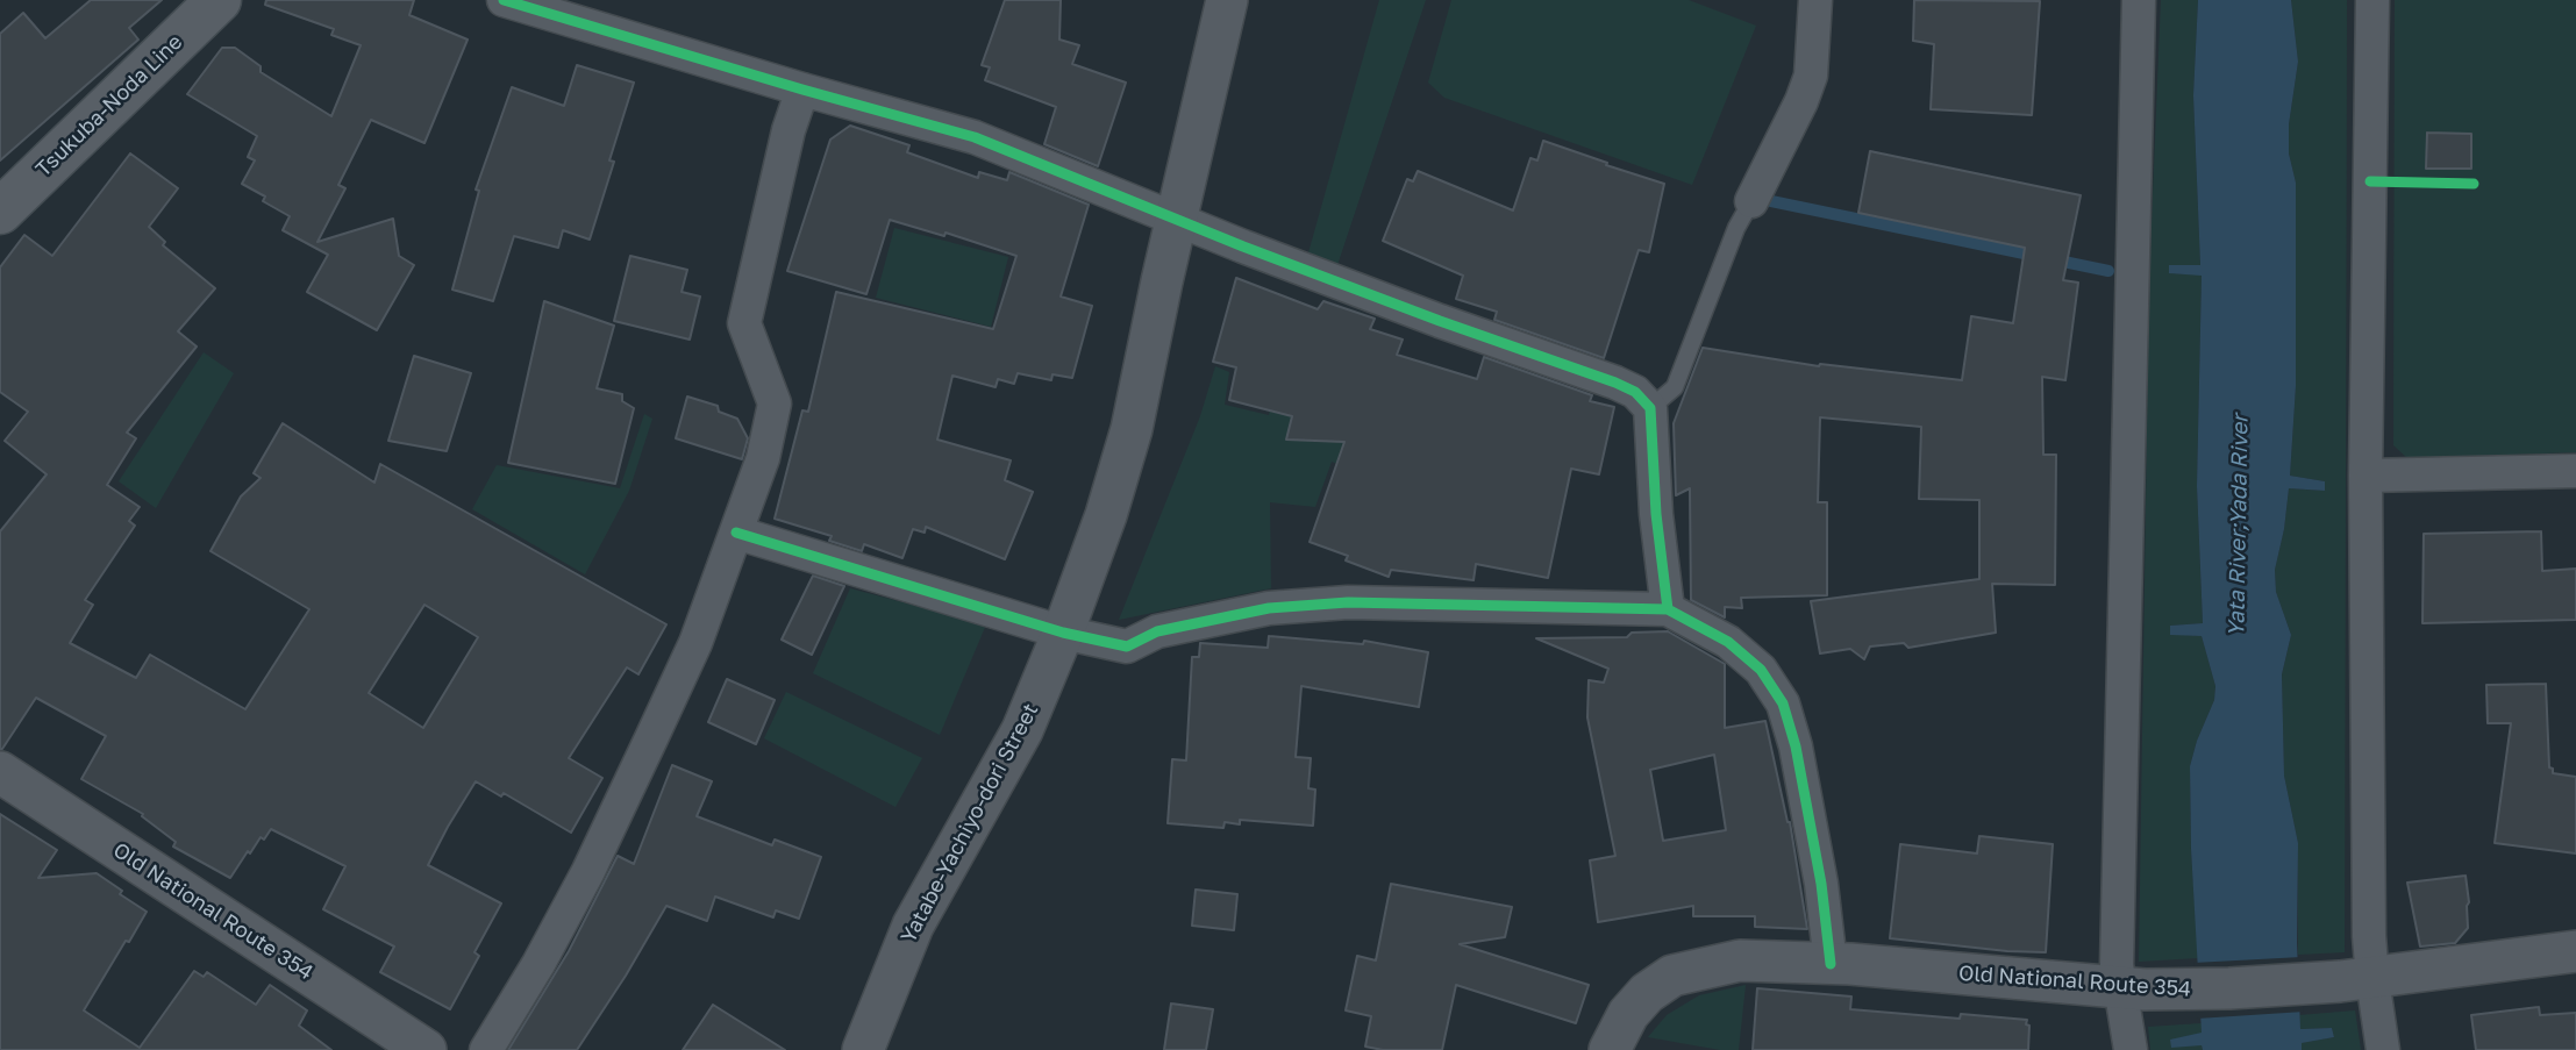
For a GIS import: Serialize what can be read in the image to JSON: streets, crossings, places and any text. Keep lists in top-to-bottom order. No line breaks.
{"streets":{"main road":["Tsukuba-Noda Line"],"street":["Yatabe-Yachiyo-dori Street","Old National Route 354"]},"water":["Yata River;Yada River"]}
